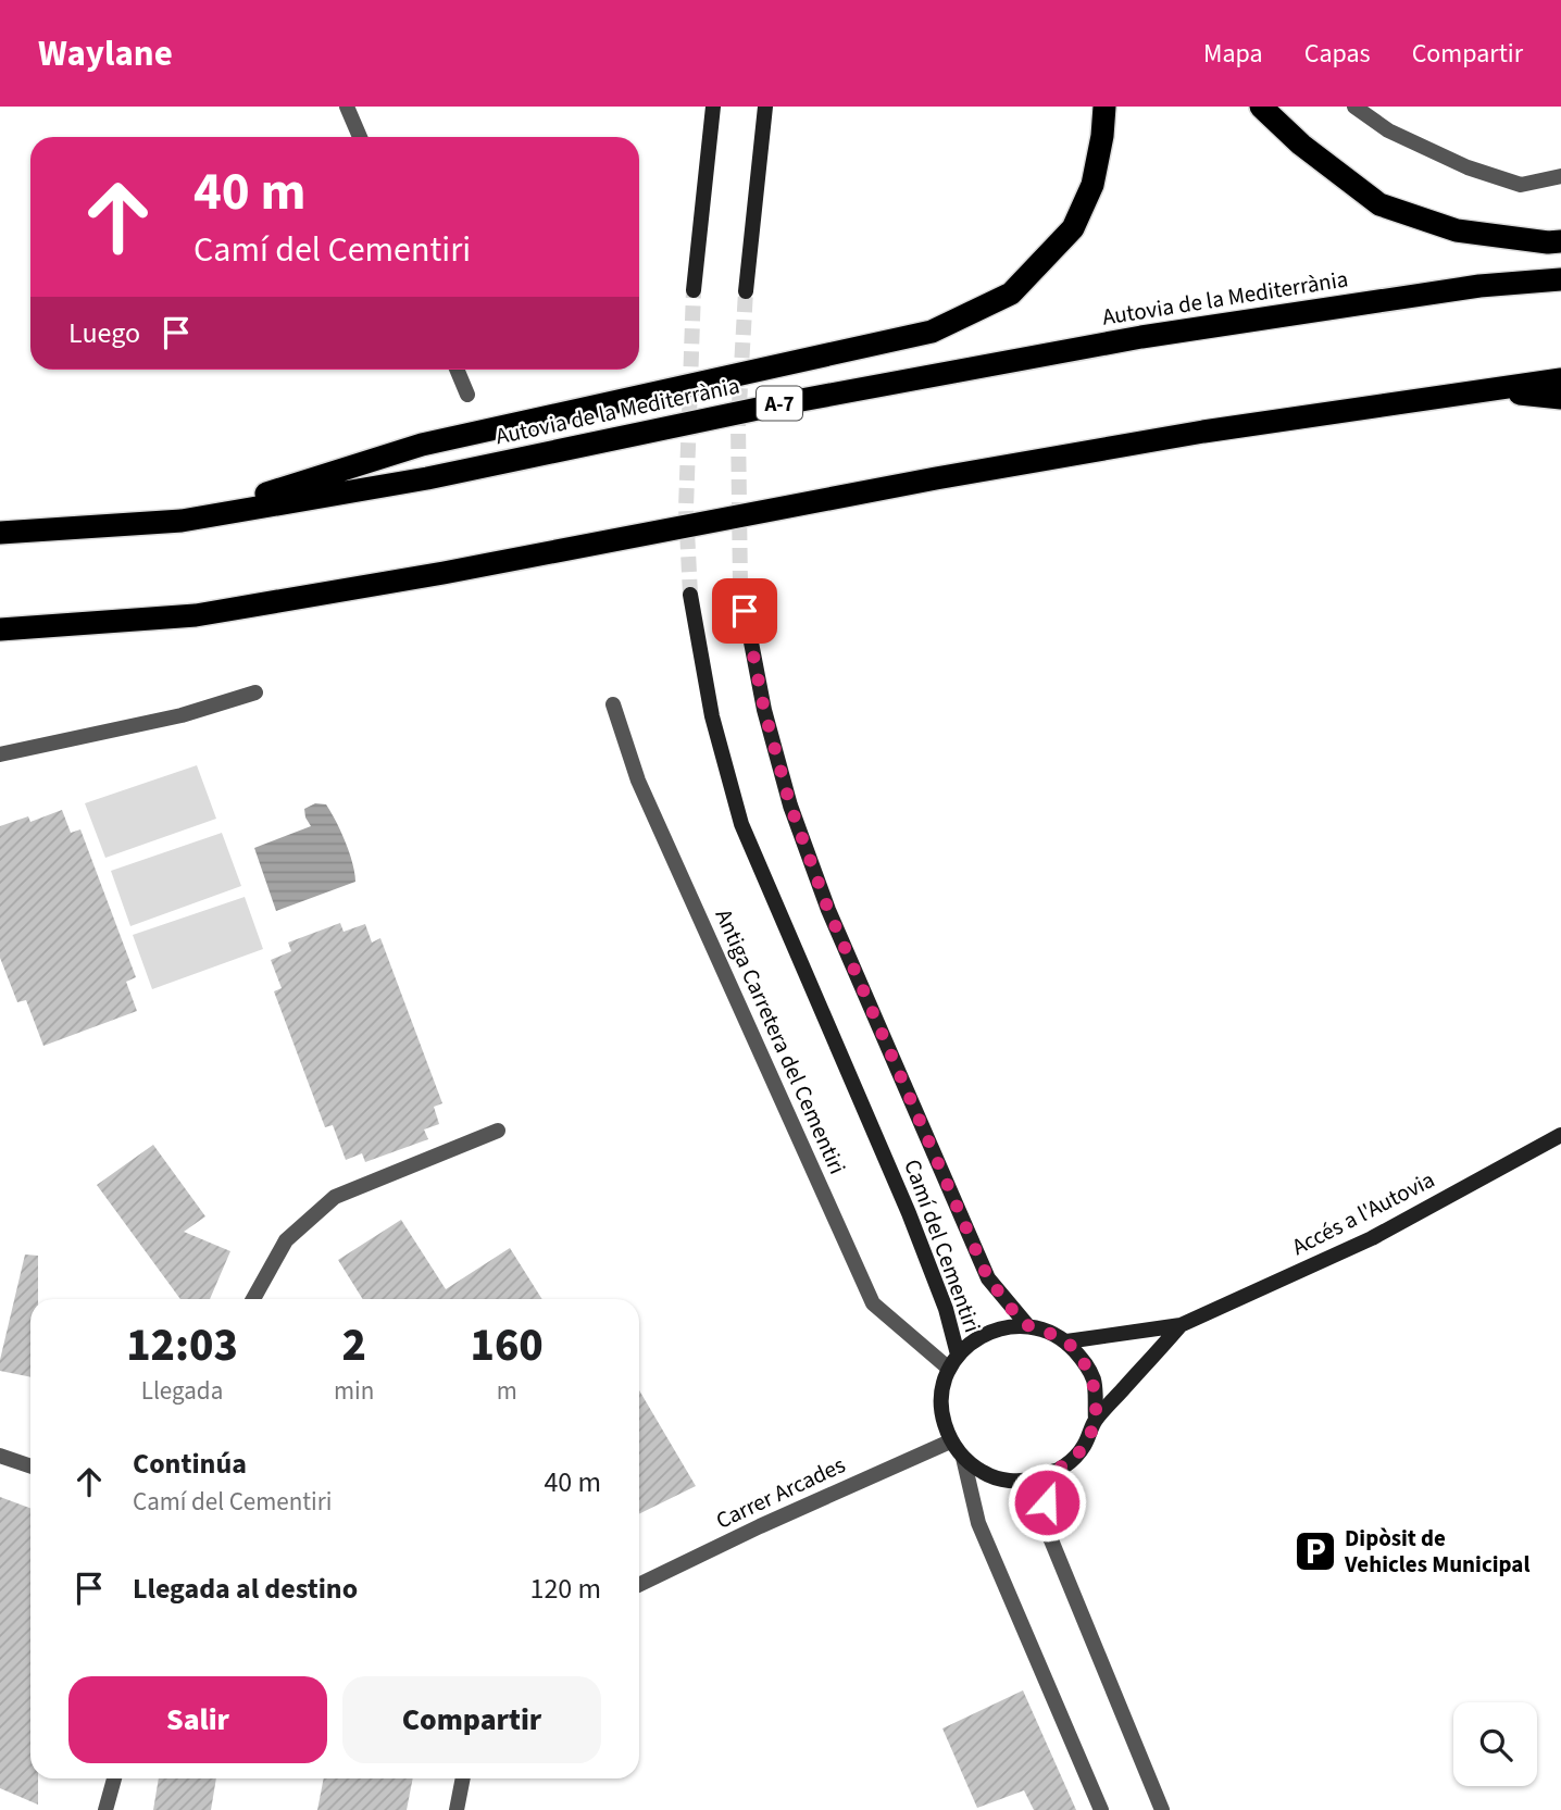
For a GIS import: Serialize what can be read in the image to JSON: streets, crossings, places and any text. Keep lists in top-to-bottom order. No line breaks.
{"streets":{"highway":["Autovia de la Mediterrània","A-7"],"street":["Antiga Carretera del Cementiri","Accés a l'Autovia","Camí del Cementiri","Carrer Arcades"]},"crossings":[["Antiga Carretera del Cementiri","Camí del Cementiri"],["Antiga Carretera del Cementiri","Carrer Arcades"],["Camí del Cementiri","Carrer Arcades"]],"places":{"parking":["Dipòsit de Vehicles Municipal"]},"page":{"header":"Waylane","nav":["Mapa","Capas","Compartir"],"turn":["40 m","Camí del Cementiri"],"then":"Luego","eta":["12:03","Llegada","2","min","160","m"],"list":[{"name":"Continúa","note":"Camí del Cementiri","value":"40 m"},{"name":"Llegada al destino","value":"120 m"}],"buttons":["Salir","Compartir"]}}
